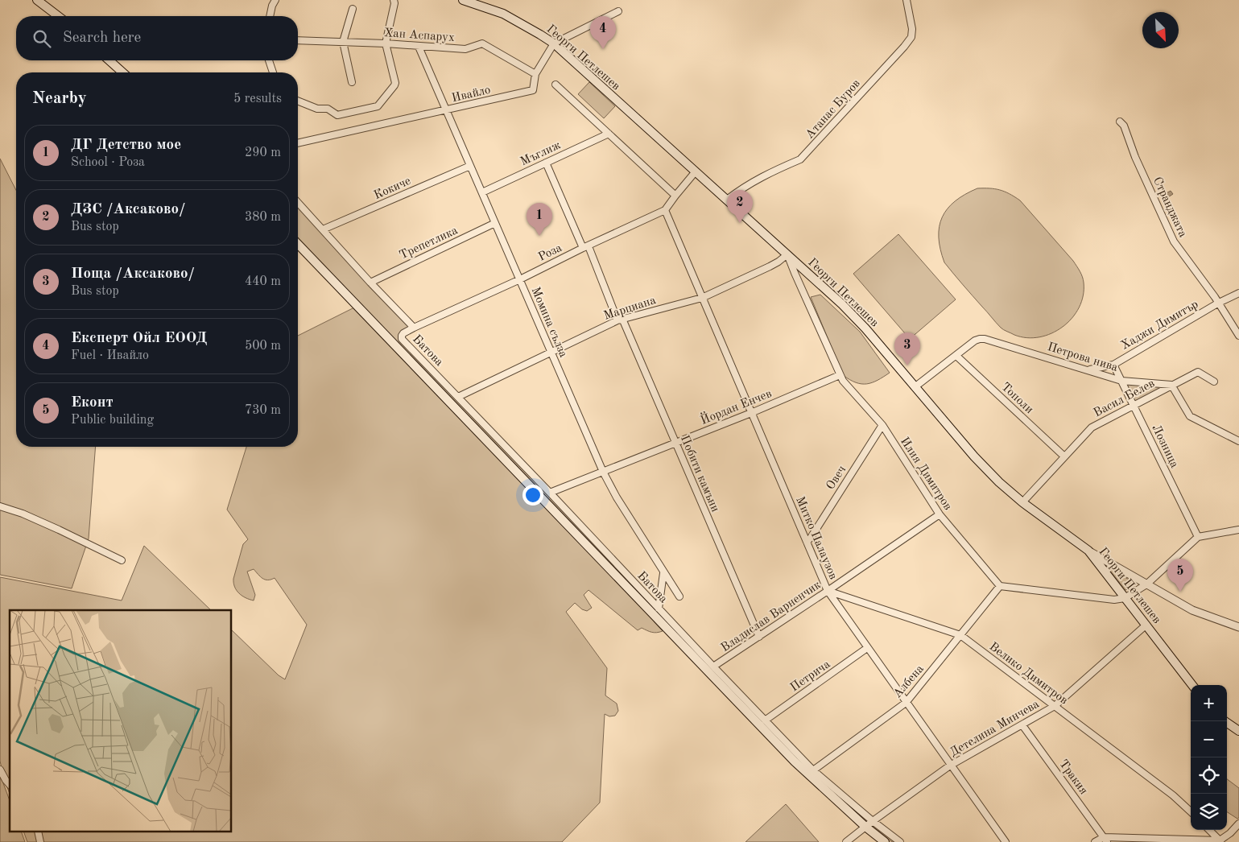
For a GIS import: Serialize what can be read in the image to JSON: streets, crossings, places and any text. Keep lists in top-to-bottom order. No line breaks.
{"streets":{"main road":["Георги Петлешев"],"street":["Хан Аспарух","Ивайло","Атанас Буров","Мъглиж","Кокиче","Странджата","Трепетлика","Роза","Марциана","Момина сълза","Хаджи Димитър","Батова","Петрова нива","Тополи","Васил Белев","Йордан Енчев","Лозница","Побити камъни","Илия Димитров","Овеч","Митко Палаузов","Владислав Варненчик","Велико Димитров","Петрича","Албена","Детелина Минчева","Тракия"]},"crossings":[["Хан Аспарух","Ивайло"],["Хан Аспарух","Момина сълза"],["Георги Петлешев","Ивайло"],["Георги Петлешев","Атанас Буров"],["Георги Петлешев","Роза"],["Георги Петлешев","Марциана"],["Георги Петлешев","Петрова нива"],["Георги Петлешев","Васил Белев"],["Георги Петлешев","Илия Димитров"],["Георги Петлешев","Детелина Минчева"],["Ивайло","Момина сълза"],["Мъглиж","Момина сълза"],["Мъглиж","Побити камъни"],["Кокиче","Момина сълза"],["Кокиче","Батова"],["Странджата","Хаджи Димитър"],["Трепетлика","Момина сълза"],["Трепетлика","Батова"],["Роза","Момина сълза"],["Роза","Батова"],["Роза","Побити камъни"],["Роза","Митко Палаузов"],["Марциана","Момина сълза"],["Марциана","Батова"],["Марциана","Побити камъни"],["Марциана","Илия Димитров"],["Марциана","Митко Палаузов"],["Момина сълза","Йордан Енчев"],["Хаджи Димитър","Петрова нива"],["Хаджи Димитър","Лозница"],["Батова","Йордан Енчев"],["Батова","Владислав Варненчик"],["Батова","Петрича"],["Батова","Албена"],["Батова","Детелина Минчева"],["Петрова нива","Тополи"],["Петрова нива","Васил Белев"],["Петрова нива","Лозница"],["Тополи","Васил Белев"],["Васил Белев","Лозница"],["Йордан Енчев","Побити камъни"],["Йордан Енчев","Илия Димитров"],["Йордан Енчев","Митко Палаузов"],["Побити камъни","Владислав Варненчик"],["Илия Димитров","Овеч"],["Илия Димитров","Владислав Варненчик"],["Илия Димитров","Албена"],["Овеч","Митко Палаузов"],["Митко Палаузов","Владислав Варненчик"],["Митко Палаузов","Велико Димитров"],["Митко Палаузов","Петрича"],["Митко Палаузов","Албена"],["Митко Палаузов","Детелина Минчева"],["Владислав Варненчик","Велико Димитров"],["Велико Димитров","Албена"],["Велико Димитров","Детелина Минчева"],["Детелина Минчева","Тракия"]],"north":"bottom right","page":{"pins":["4","2","1","3","5"],"search":"Search here","heading":["Nearby","5 results"],"list":[{"mark":"1","name":"ДГ Детство мое","note":"School · Роза","value":"290 m"},{"mark":"2","name":"ДЗС /Аксаково/","note":"Bus stop","value":"380 m"},{"mark":"3","name":"Поща /Аксаково/","note":"Bus stop","value":"440 m"},{"mark":"4","name":"Експерт Ойл ЕООД","note":"Fuel · Ивайло","value":"500 m"},{"mark":"5","name":"Еконт","note":"Public building","value":"730 m"}],"map_buttons":["+","−"]}}
